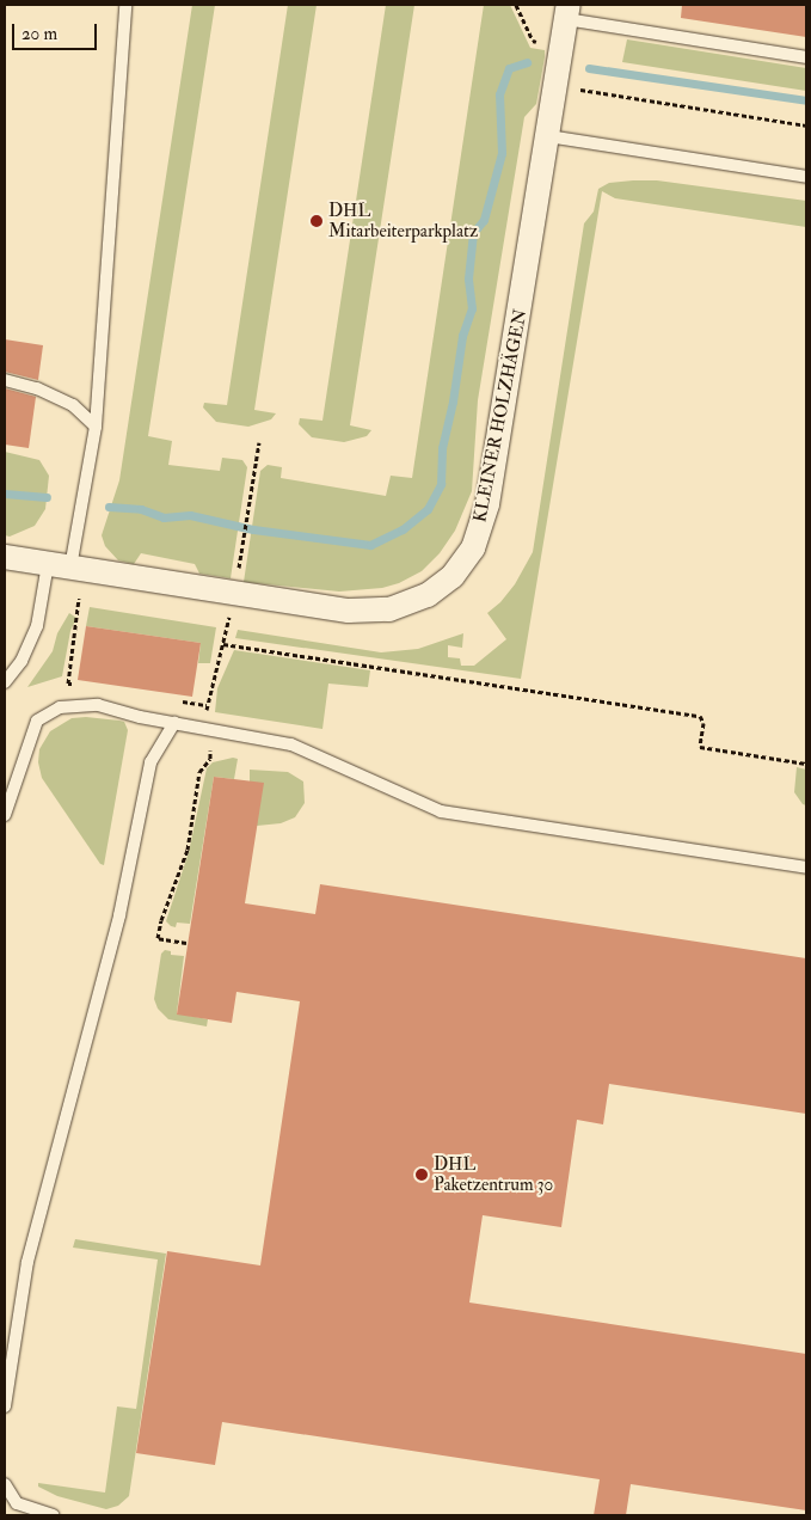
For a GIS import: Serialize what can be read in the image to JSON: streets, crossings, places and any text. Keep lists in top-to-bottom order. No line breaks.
{"streets":{"street":["KLEINER HOLZHÄGEN"]},"places":["DHL Mitarbeiterparkplatz","DHL Paketzentrum 30"],"scale_bar":"20 m"}
